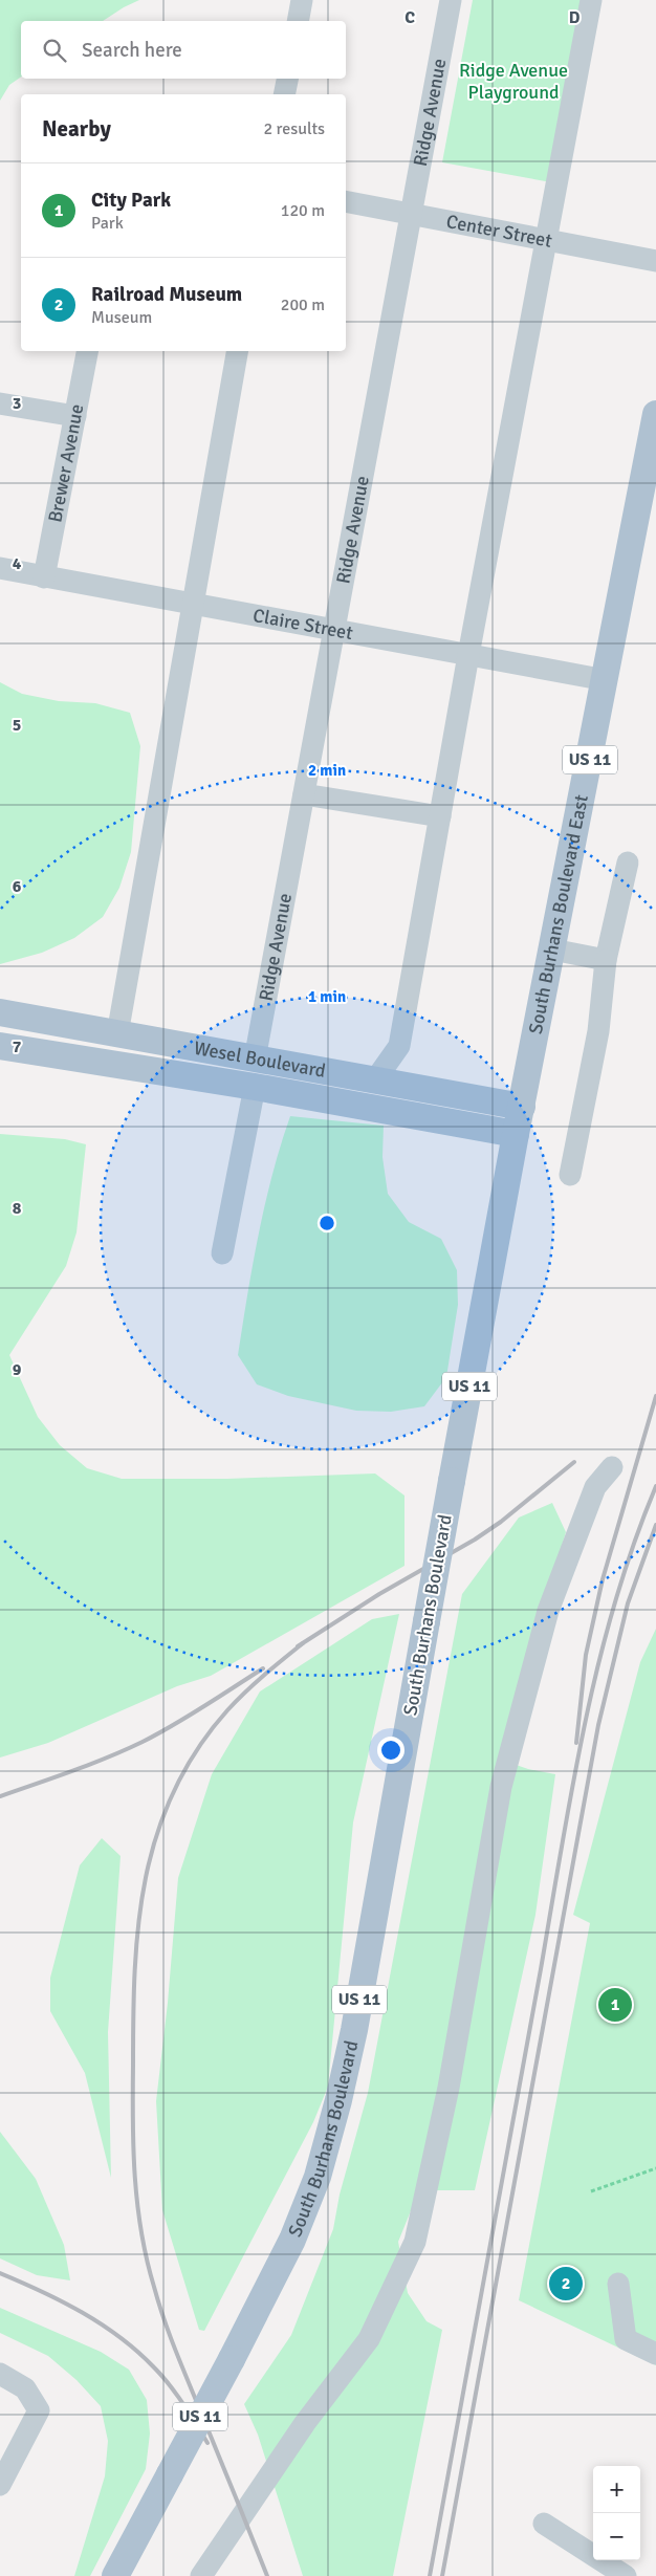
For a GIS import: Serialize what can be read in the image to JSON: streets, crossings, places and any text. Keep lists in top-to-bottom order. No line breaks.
{"streets":{"main road":["US 11","South Burhans Boulevard East","Wesel Boulevard","South Burhans Boulevard"],"street":["Ridge Avenue","Center Street","Brewer Avenue","Claire Street"]},"crossings":[["Ridge Avenue","Center Street"],["Ridge Avenue","Claire Street"],["Ridge Avenue","Wesel Boulevard"],["Brewer Avenue","Claire Street"],["Claire Street","South Burhans Boulevard East"],["South Burhans Boulevard East","Wesel Boulevard"],["South Burhans Boulevard East","South Burhans Boulevard"],["Wesel Boulevard","South Burhans Boulevard"]],"parks":["Ridge Avenue Playground"],"page":{"search":"Search here","heading":["Nearby","2 results"],"list":[{"mark":"1","name":"City Park","note":"Park","value":"120 m"},{"mark":"2","name":"Railroad Museum","note":"Museum","value":"200 m"}],"pins":["1","2"],"map_buttons":["+","−"]},"grid":{"columns":["C","D"],"rows":["3","4","5","6","7","8","9"]},"rings":["2 min","1 min"]}
